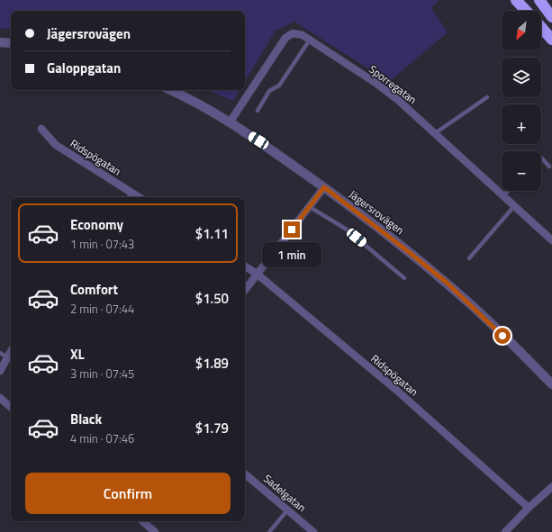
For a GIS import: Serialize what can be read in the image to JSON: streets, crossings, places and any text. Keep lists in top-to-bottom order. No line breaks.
{"streets":{"street":["Sporregatan","Ridspögatan","Jägersrovägen","Sadelgatan"]},"crossings":[["Sporregatan","Jägersrovägen"]],"north":"bottom left","page":{"map_buttons":["+","−"],"banner":["Jägersrovägen","Galoppgatan"],"list":[{"name":"Economy","note":"1 min · 07:43","value":"$1.11"},{"name":"Comfort","note":"2 min · 07:44","value":"$1.50"},{"name":"XL","note":"3 min · 07:45","value":"$1.89"},{"name":"Black","note":"4 min · 07:46","value":"$1.79"}],"bubble":"1 min","buttons":"Confirm"}}
